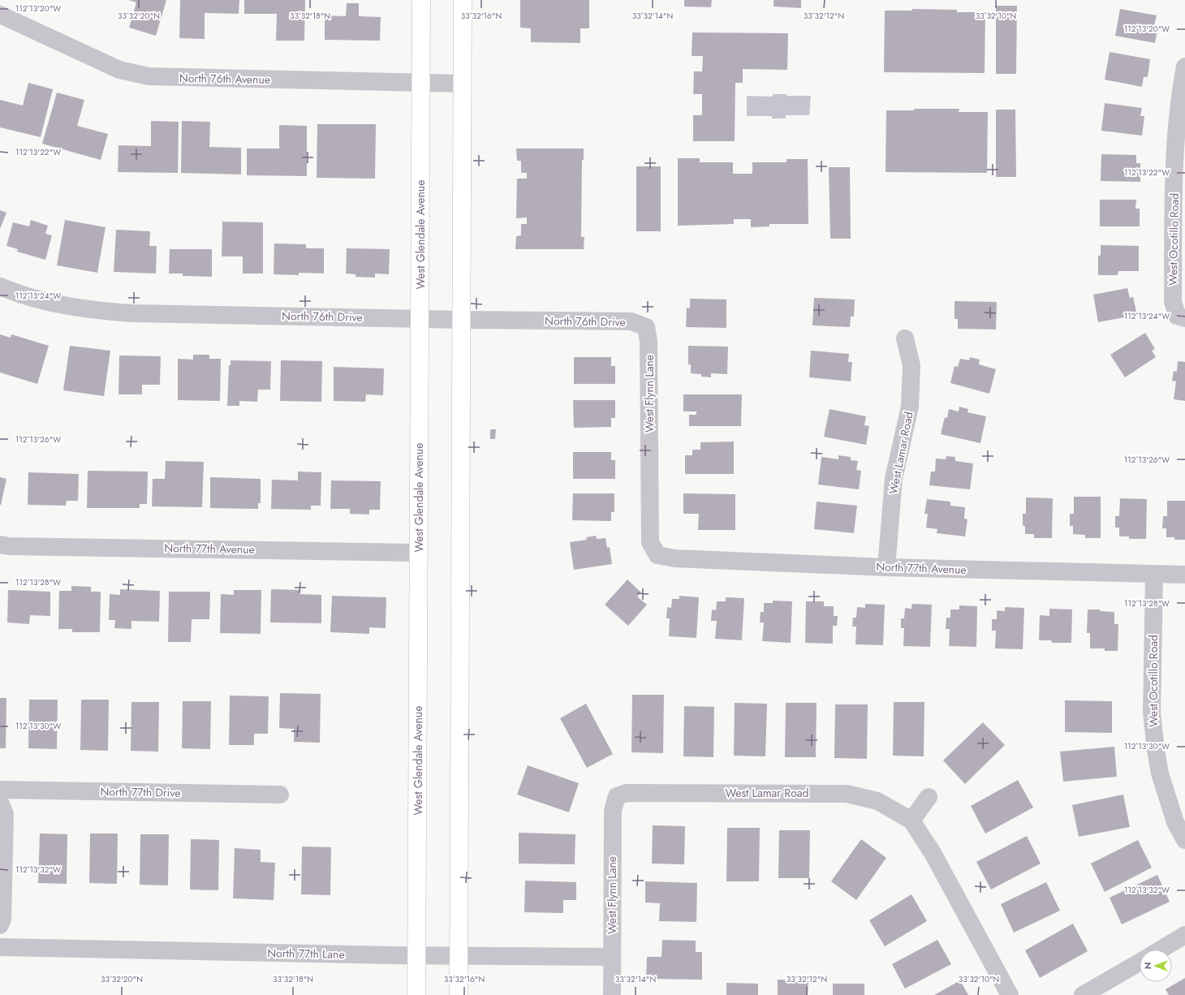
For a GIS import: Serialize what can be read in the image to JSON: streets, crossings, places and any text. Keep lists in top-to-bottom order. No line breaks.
{"streets":{"main road":["West Glendale Avenue"],"street":["North 76th Avenue","West Ocotillo Road","North 76th Drive","West Flynn Lane","West Lamar Road","North 77th Avenue","North 77th Drive","North 77th Lane"]},"crossings":[["North 76th Avenue","West Glendale Avenue"],["West Glendale Avenue","North 76th Drive"],["West Glendale Avenue","North 77th Avenue"],["West Glendale Avenue","North 77th Lane"],["West Ocotillo Road","North 77th Avenue"],["North 76th Drive","West Flynn Lane"],["West Flynn Lane","West Lamar Road"],["West Flynn Lane","North 77th Avenue"],["West Flynn Lane","North 77th Lane"],["West Lamar Road","North 77th Avenue"]],"north":"left","coordinates":["112°13'20\"W","33°32'20\"N","33°32'18\"N","33°32'16\"N","33°32'14\"N","33°32'12\"N","33°32'10\"N","112°13'22\"W","112°13'24\"W","112°13'26\"W","112°13'28\"W","112°13'30\"W","112°13'32\"W"]}
